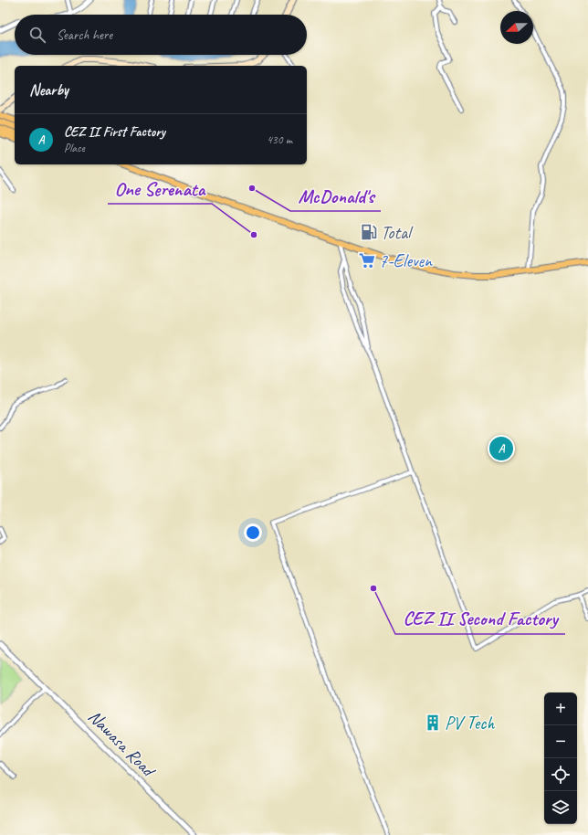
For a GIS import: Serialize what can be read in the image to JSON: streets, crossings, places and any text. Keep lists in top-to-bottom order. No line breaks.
{"streets":{"street":["Nawasa Road"]},"places":{"other":["McDonald's","One Serenata","CEZ II Second Factory"],"fuel station":["Total"],"supermarket":["7-Eleven"],"building":["PV Tech"]},"north":"left","page":{"search":"Search here","heading":"Nearby","list":[{"mark":"A","name":"CEZ II First Factory","note":"Place","value":"430 m"}],"pins":"A","map_buttons":["+","−"]}}
